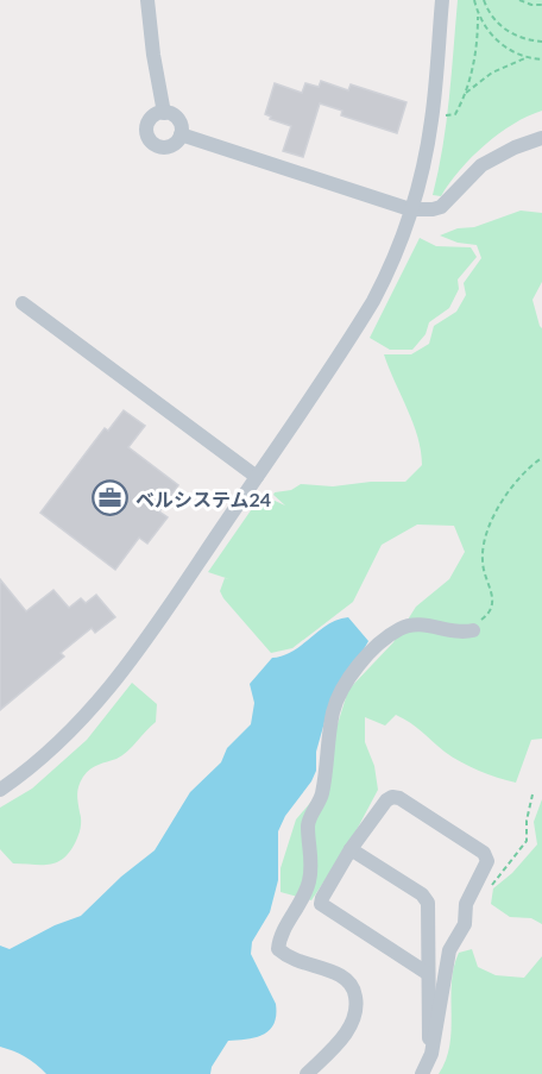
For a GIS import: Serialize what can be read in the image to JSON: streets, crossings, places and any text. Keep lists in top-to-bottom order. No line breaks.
{"places":{"office":["ベルシステム24"]}}
